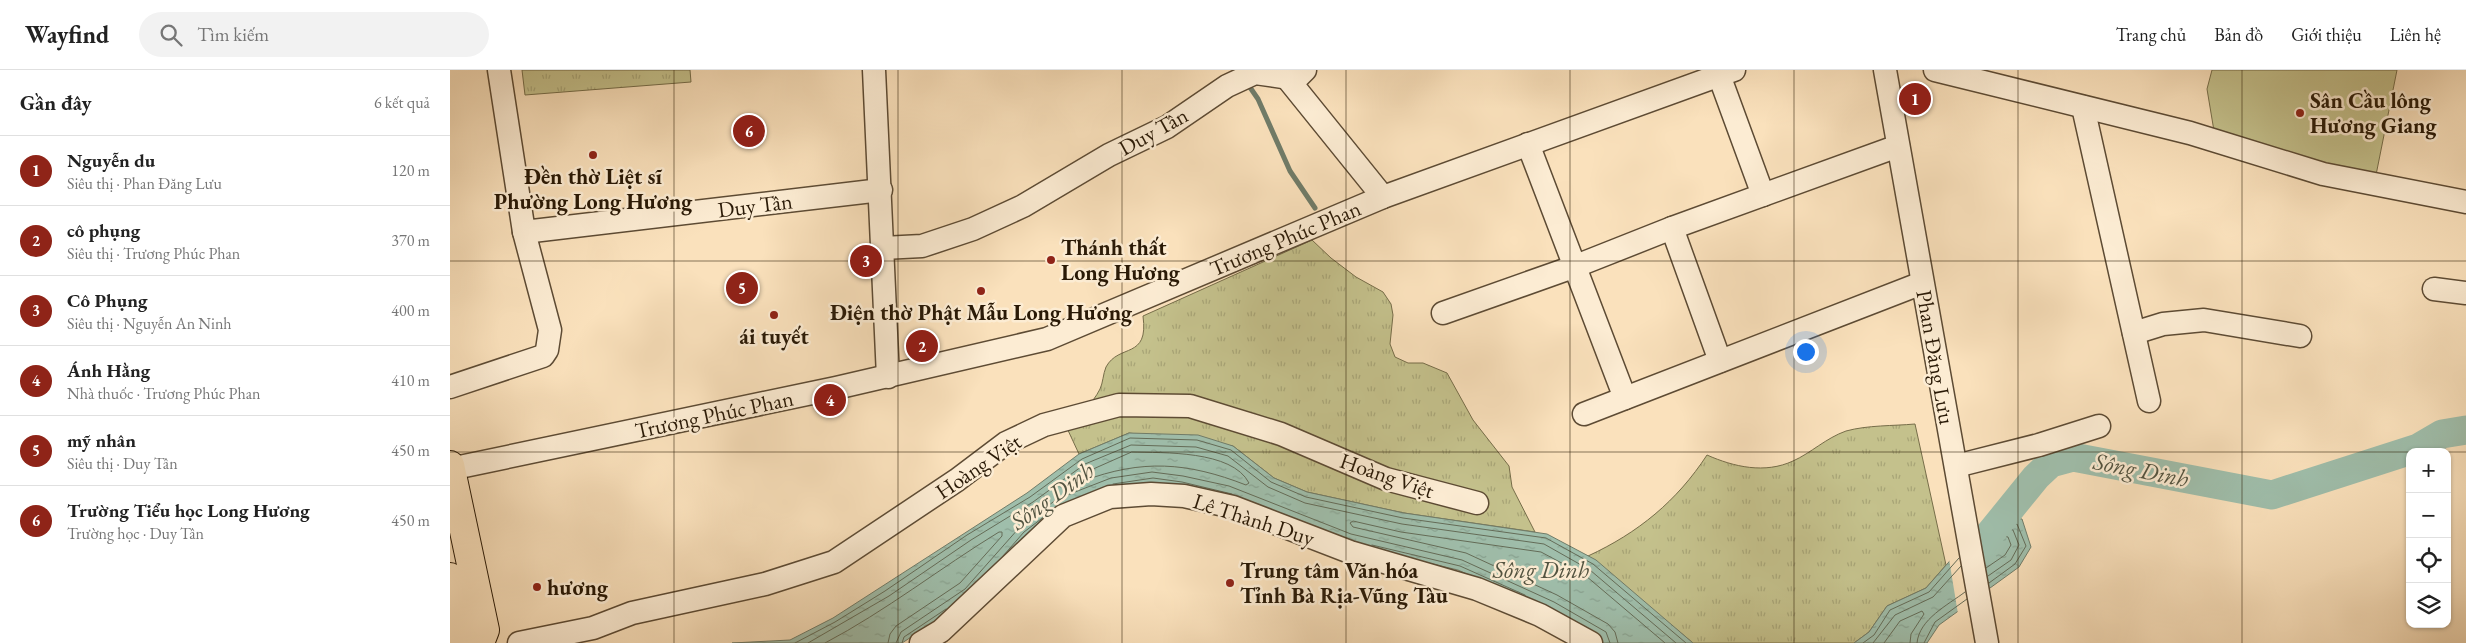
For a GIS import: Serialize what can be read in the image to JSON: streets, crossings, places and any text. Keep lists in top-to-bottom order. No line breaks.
{"streets":{"street":["Duy Tân","Trương Phúc Phan","Phan Đăng Lưu","Hoàng Việt","Lê Thành Duy"]},"water":["Sông Dinh"],"places":["Sân Cầu lông Hương Giang","Đền thờ Liệt sĩ Phường Long Hương","Thánh thất Long Hương","Điện thờ Phật Mẫu Long Hương","ái tuyết","Trung tâm Văn hóa Tỉnh Bà Rịa-Vũng Tàu","hương"],"page":{"header":"Wayfind","search":"Tìm kiếm","nav":["Trang chủ","Bản đồ","Giới thiệu","Liên hệ"],"heading":["Gần đây","6 kết quả"],"pins":["1","6","3","5","2","4"],"list":[{"mark":"1","name":"Nguyễn du","note":"Siêu thị · Phan Đăng Lưu","value":"120 m"},{"mark":"2","name":"cô phụng","note":"Siêu thị · Trương Phúc Phan","value":"370 m"},{"mark":"3","name":"Cô Phụng","note":"Siêu thị · Nguyễn An Ninh","value":"400 m"},{"mark":"4","name":"Ánh Hằng","note":"Nhà thuốc · Trương Phúc Phan","value":"410 m"},{"mark":"5","name":"mỹ nhân","note":"Siêu thị · Duy Tân","value":"450 m"},{"mark":"6","name":"Trường Tiểu học Long Hương","note":"Trường học · Duy Tân","value":"450 m"}],"map_buttons":["+","−"]}}
